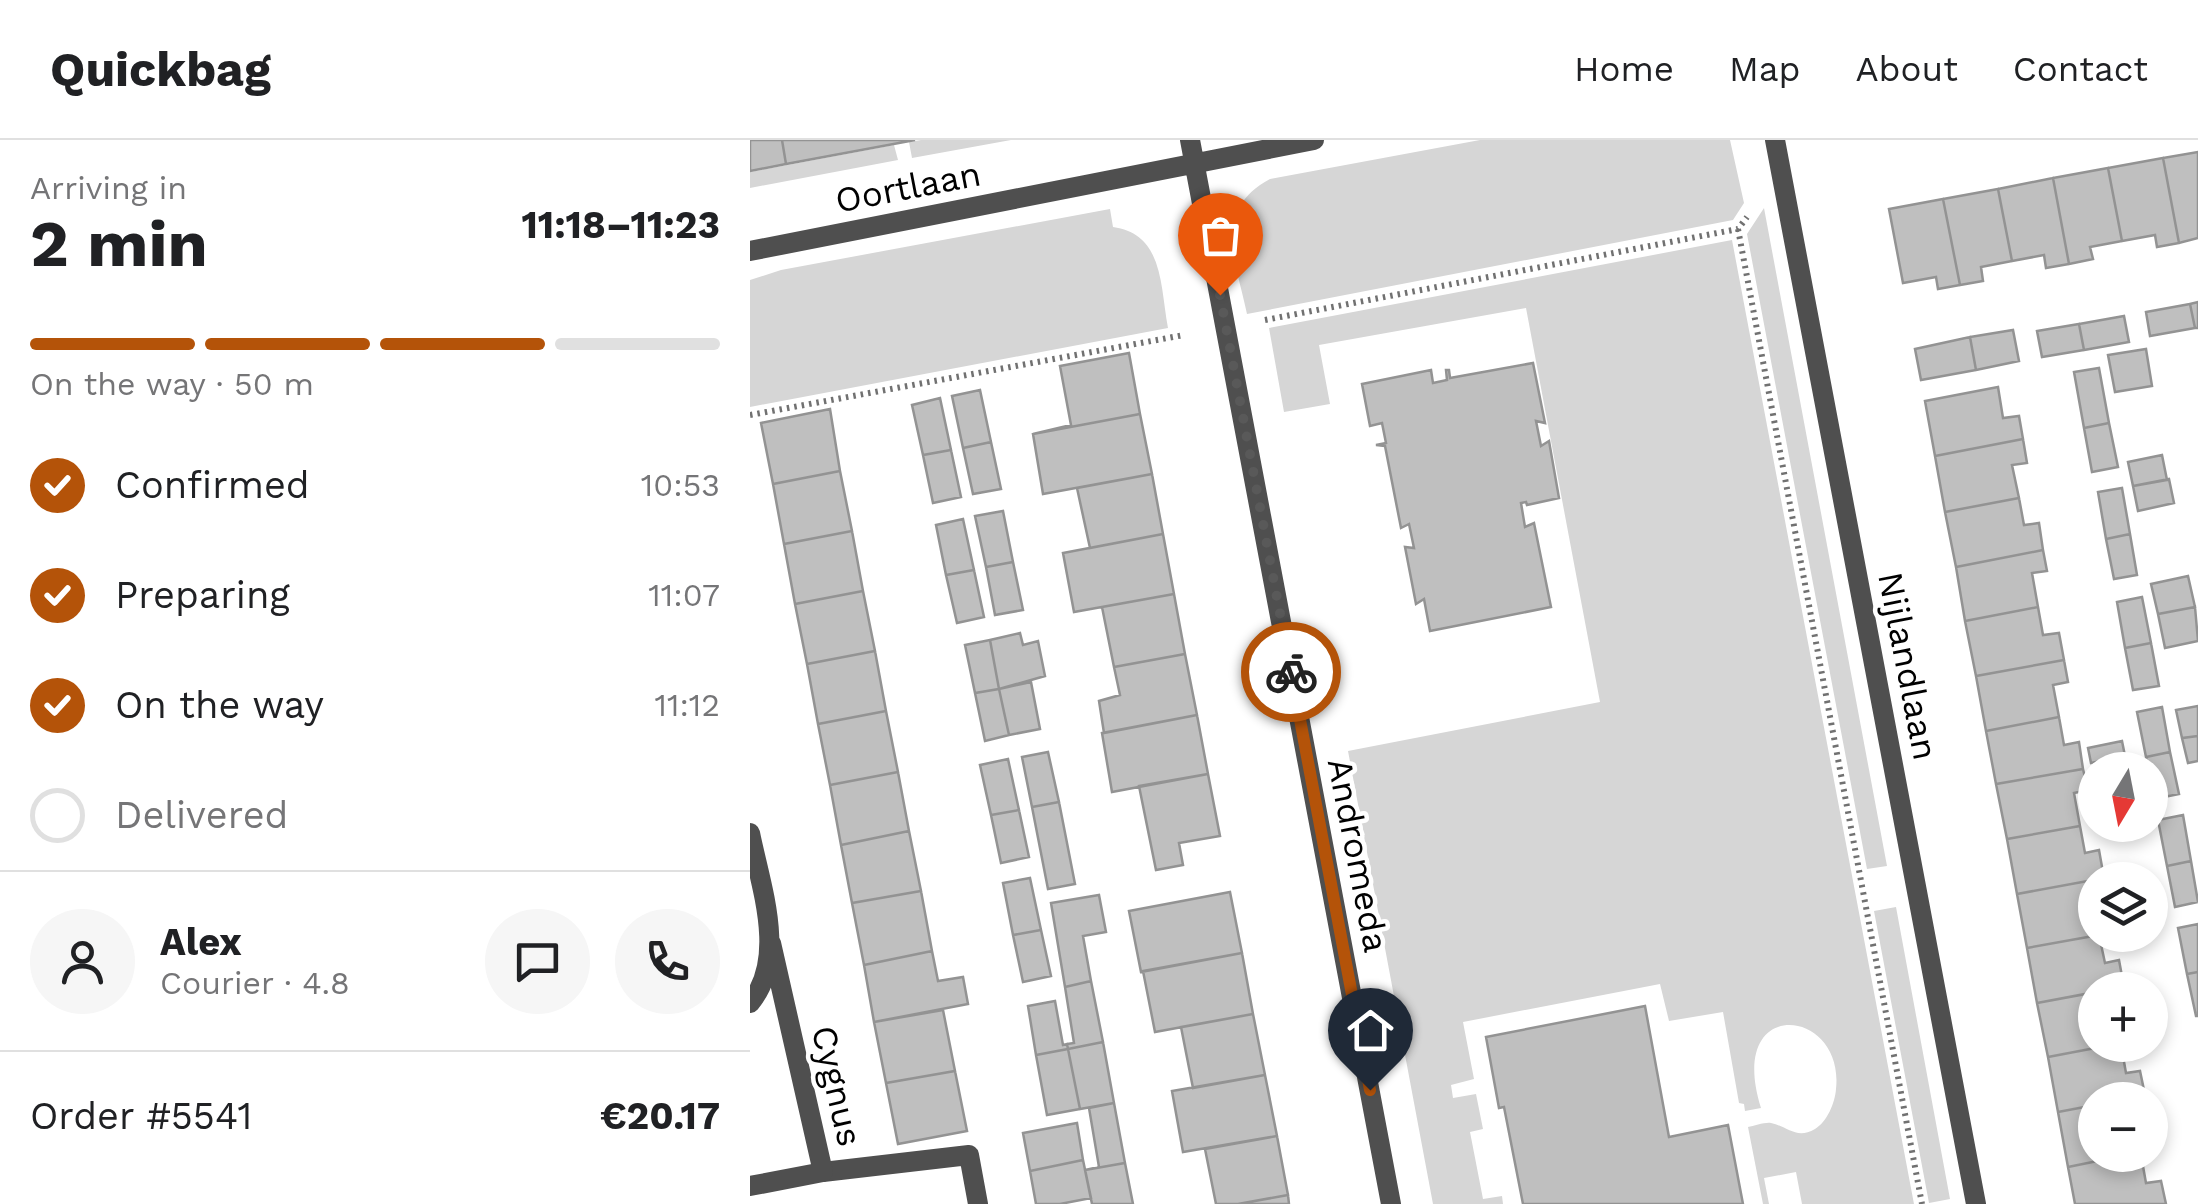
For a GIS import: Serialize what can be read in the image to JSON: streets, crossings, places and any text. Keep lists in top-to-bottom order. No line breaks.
{"streets":{"street":["Oortlaan","Nijlandlaan","Andromeda","Cygnus"]},"crossings":[["Oortlaan","Andromeda"]],"north":"bottom","page":{"header":"Quickbag","nav":["Home","Map","About","Contact"],"heading":["2 min","Arriving in","11:18–11:23"],"panel":["Alex","Courier · 4.8","Order #5541","€20.17"],"bar":"On the way · 50 m","list":[["Confirmed","10:53"],["Preparing","11:07"],["On the way","11:12"],"Delivered"],"map_buttons":["+","−"]}}
